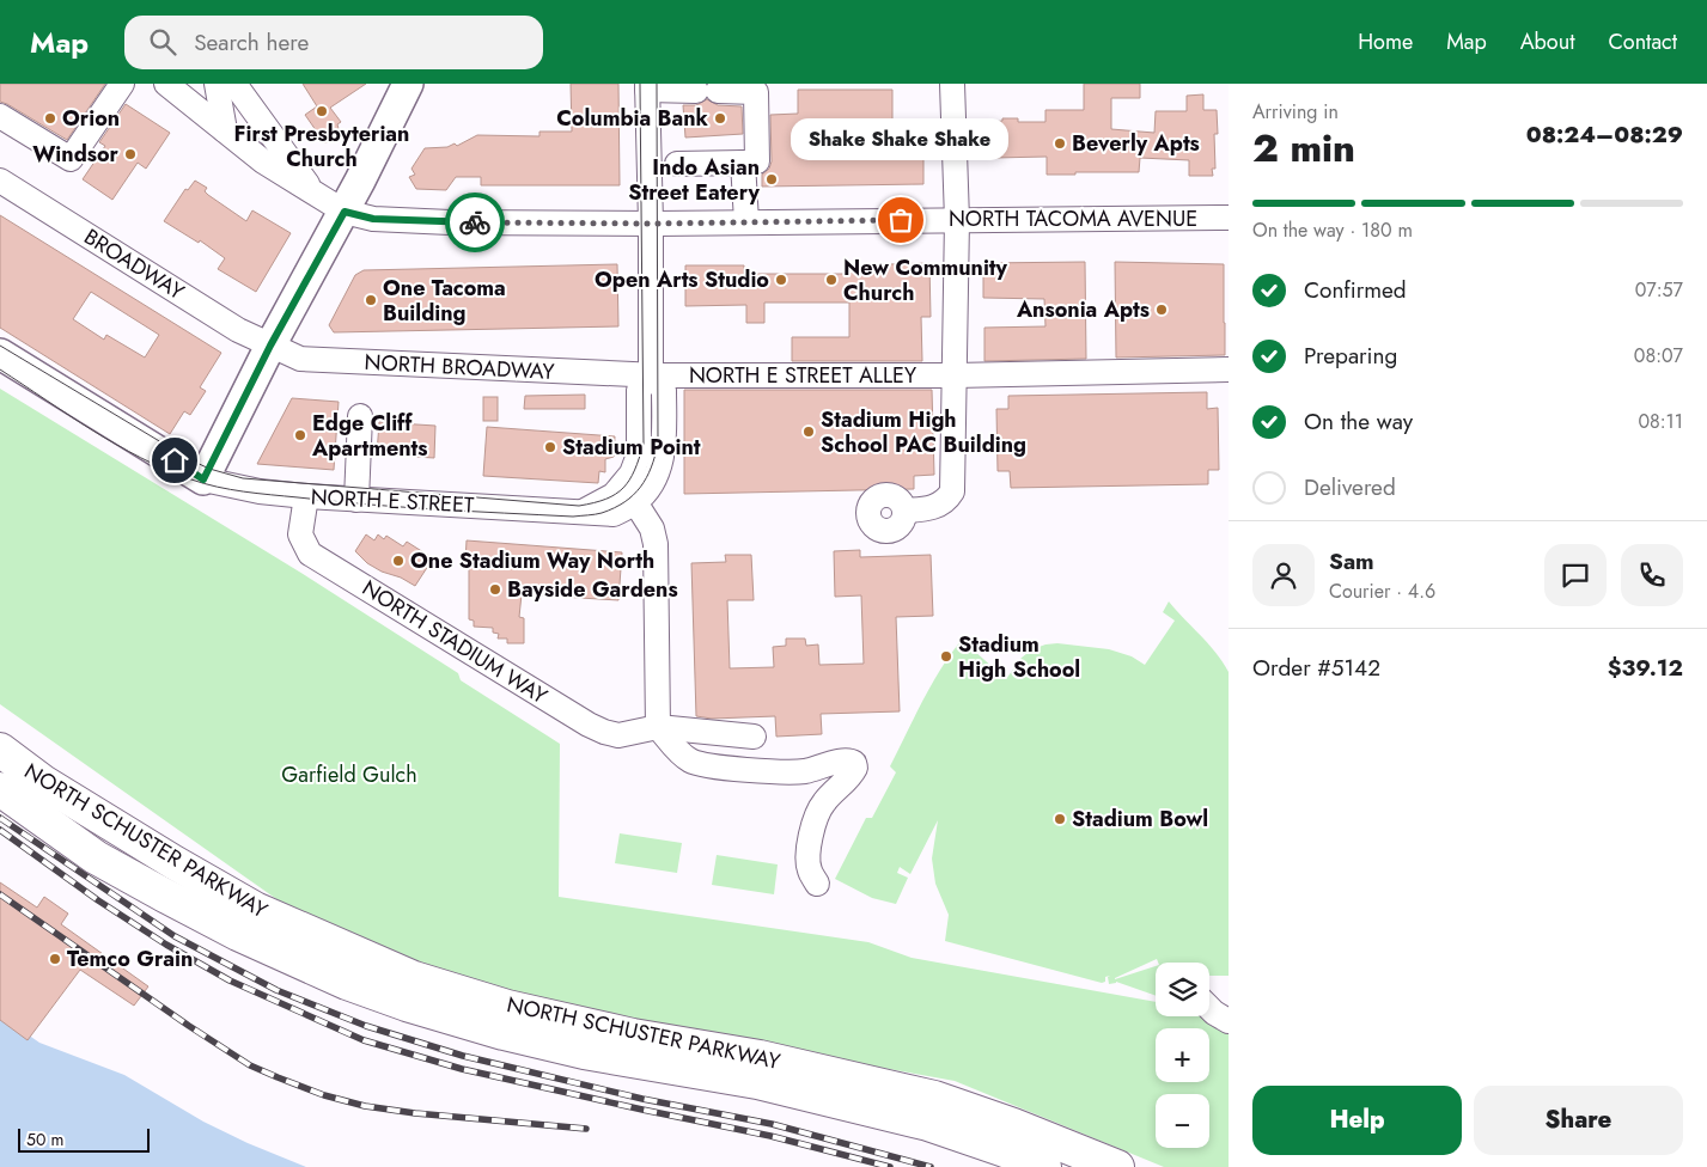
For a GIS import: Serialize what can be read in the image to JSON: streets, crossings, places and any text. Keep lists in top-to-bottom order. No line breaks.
{"streets":{"highway":["NORTH SCHUSTER PARKWAY"],"street":["NORTH TACOMA AVENUE","BROADWAY","NORTH BROADWAY","NORTH E STREET ALLEY","NORTH E STREET","NORTH STADIUM WAY"]},"crossings":[["BROADWAY","NORTH BROADWAY"],["NORTH BROADWAY","NORTH E STREET ALLEY"],["NORTH E STREET","NORTH STADIUM WAY"]],"parks":["Garfield Gulch"],"places":["First Presbyterian Church","Orion","Columbia Bank","Beverly Apts","Windsor","Indo Asian Street Eatery","Shake Shake Shake","Open Arts Studio","New Community Church","One Tacoma Building","Ansonia Apts","Stadium High School PAC Building","Edge Cliff Apartments","Stadium Point","One Stadium Way North","Bayside Gardens","Stadium High School","Stadium Bowl","Temco Grain"],"scale_bar":"50 m","page":{"header":"Map","search":"Search here","nav":["Home","Map","About","Contact"],"heading":["2 min","Arriving in","08:24–08:29"],"panel":["Sam","Courier · 4.6","Order #5142","$39.12"],"bubble":"Shake Shake Shake","bar":"On the way · 180 m","list":[["Confirmed","07:57"],["Preparing","08:07"],["On the way","08:11"],"Delivered"],"map_buttons":["+","−"],"buttons":["Help","Share"],"scale":"50 m"}}
